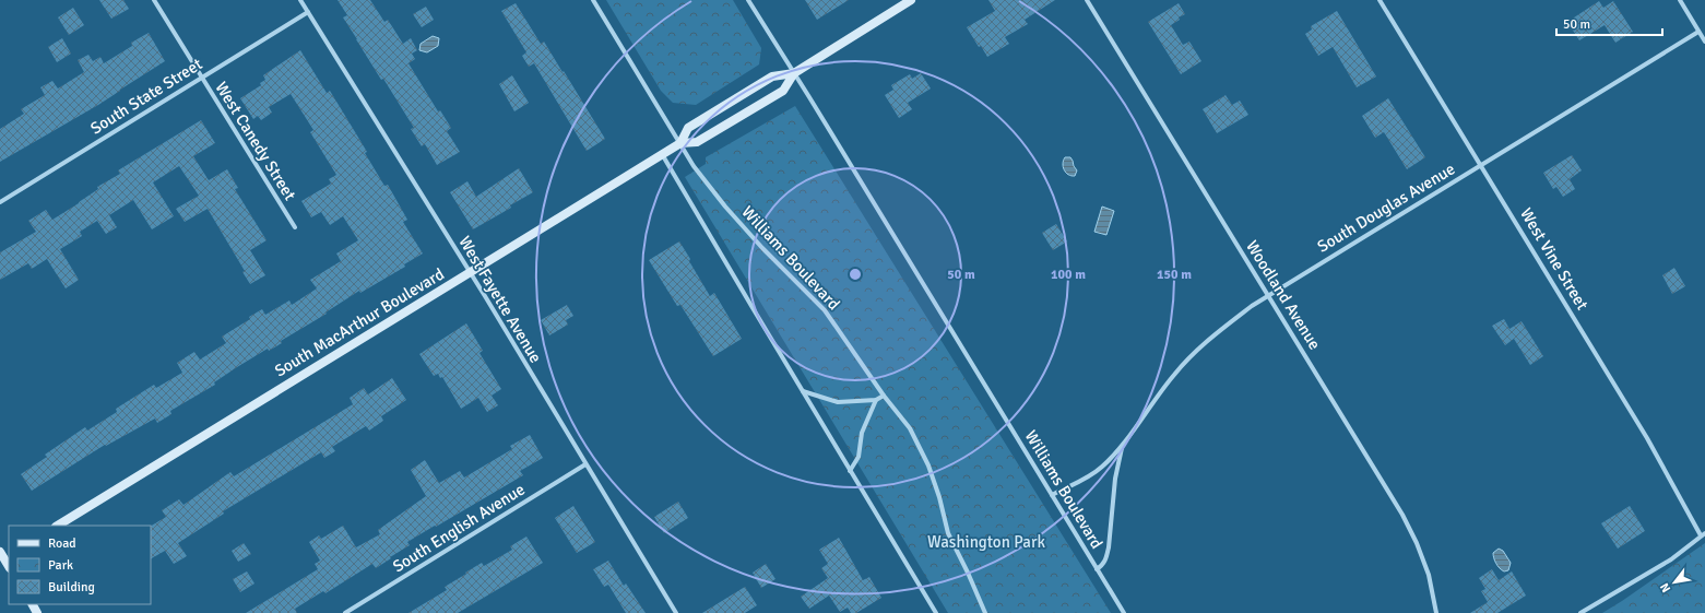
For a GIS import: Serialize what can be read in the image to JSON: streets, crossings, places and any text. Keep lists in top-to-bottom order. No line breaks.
{"streets":{"main road":["South MacArthur Boulevard"],"street":["South State Street","West Canedy Street","South Douglas Avenue","Williams Boulevard","West Vine Street","Woodland Avenue","West Fayette Avenue","South English Avenue"]},"crossings":[["South State Street","West Canedy Street"],["South State Street","West Fayette Avenue"],["South Douglas Avenue","Williams Boulevard"],["South Douglas Avenue","West Vine Street"],["South Douglas Avenue","Woodland Avenue"],["Williams Boulevard","South MacArthur Boulevard"],["West Fayette Avenue","South MacArthur Boulevard"],["West Fayette Avenue","South English Avenue"]],"parks":["Washington Park"],"legend":["Road","Park","Building"],"scale_bar":"50 m","north":"bottom left","rings":["50 m","100 m","150 m"]}
